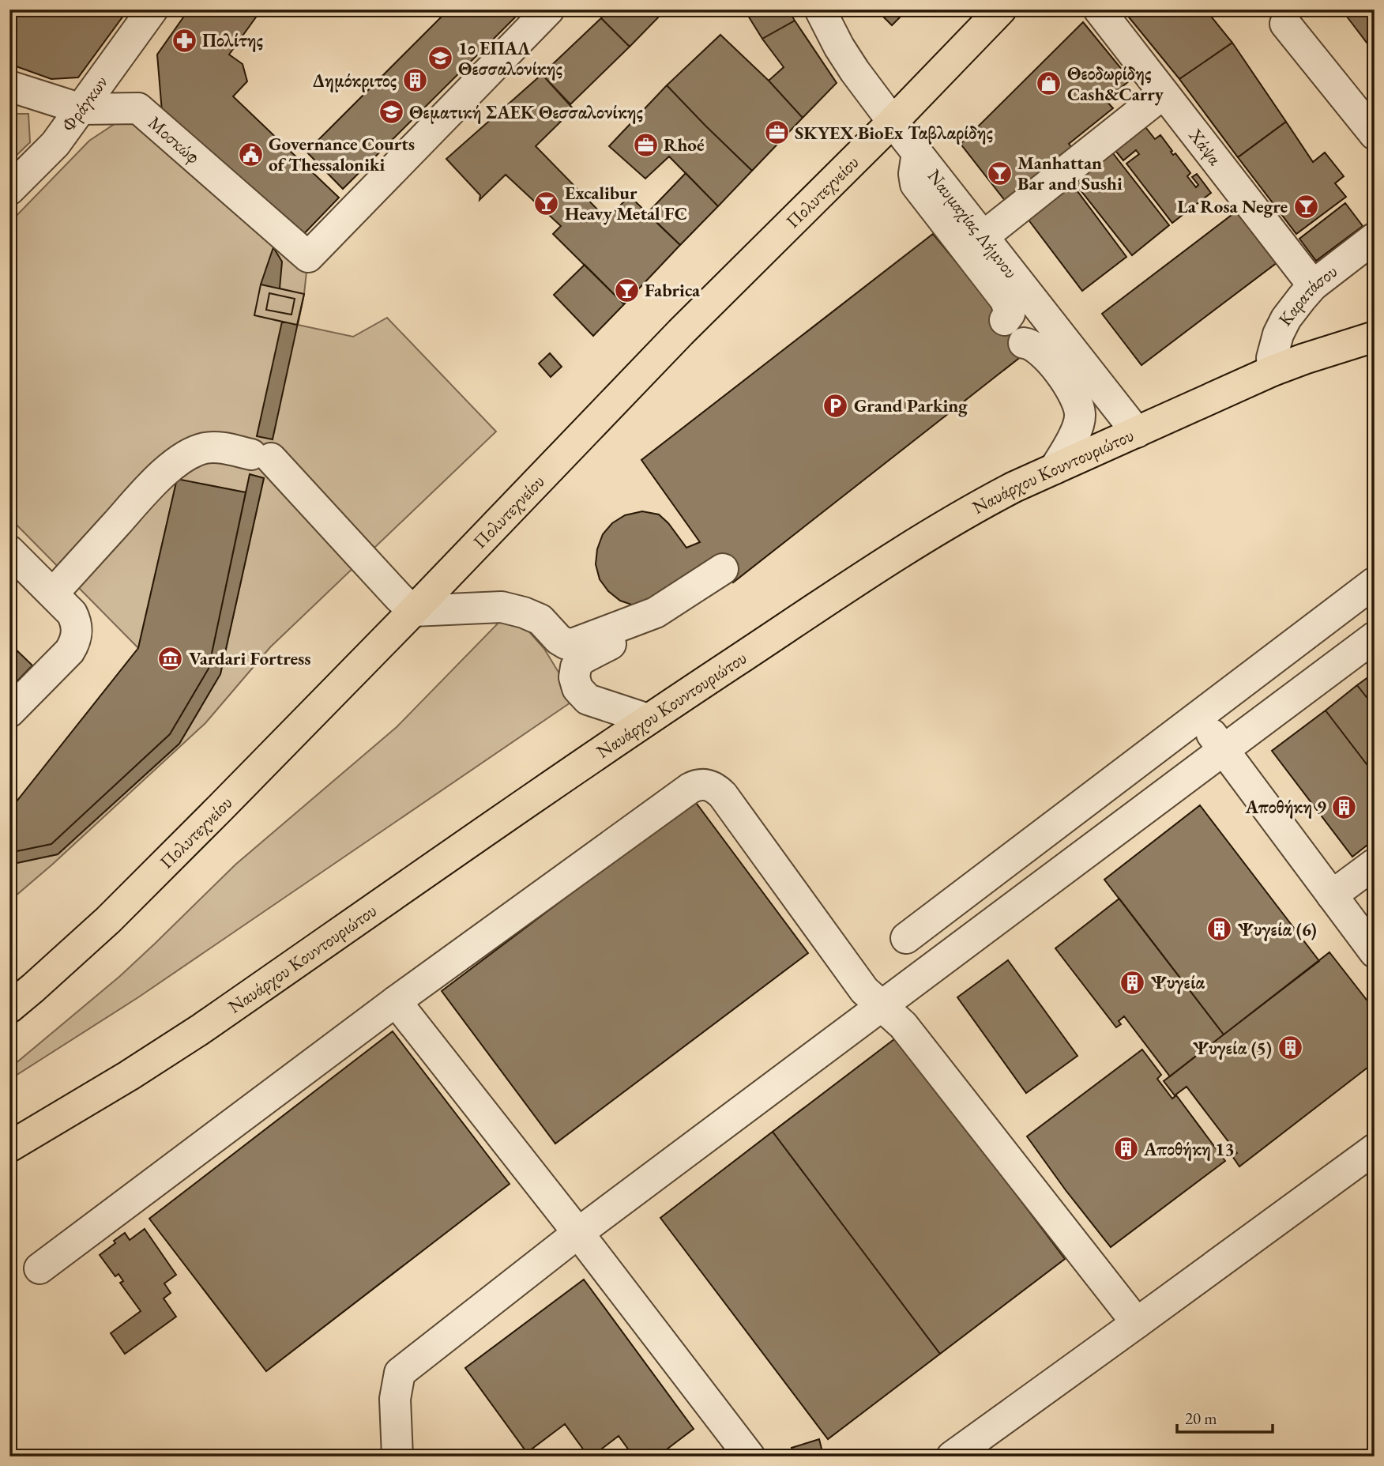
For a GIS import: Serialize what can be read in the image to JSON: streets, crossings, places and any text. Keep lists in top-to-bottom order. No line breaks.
{"streets":{"main road":["Πολυτεχνείου","Ναυάρχου Κουντουριώτου"],"street":["Φράγκων","Μοσκώφ","Χάψα","Ναυμαχίας Λήμνου","Καρατάσου"]},"crossings":[["Φράγκων","Μοσκώφ"],["Χάψα","Καρατάσου"],["Πολυτεχνείου","Ναυμαχίας Λήμνου"],["Ναυμαχίας Λήμνου","Ναυάρχου Κουντουριώτου"],["Καρατάσου","Ναυάρχου Κουντουριώτου"]],"places":{"pharmacy":["Πολίτης"],"school or university":["1ο ΕΠΑΛ Θεσσαλονίκης","Θεματική ΣΑΕΚ Θεσσαλονίκης"],"building":["Δημόκριτος","Αποθήκη 9","Ψυγεία (6)","Ψυγεία","Ψυγεία (5)","Αποθήκη 13"],"shop":["Θεοδωρίδης Cash&Carry"],"office":["SKYEX BioEx Ταβλαρίδης","Rhoé"],"public building":["Governance Courts of Thessaloniki"],"bar":["Manhattan Bar and Sushi","Excalibur Heavy Metal FC","La Rosa Negre","Fabrica"],"parking":["Grand Parking"],"museum":["Vardari Fortress"]},"scale_bar":"20 m"}
